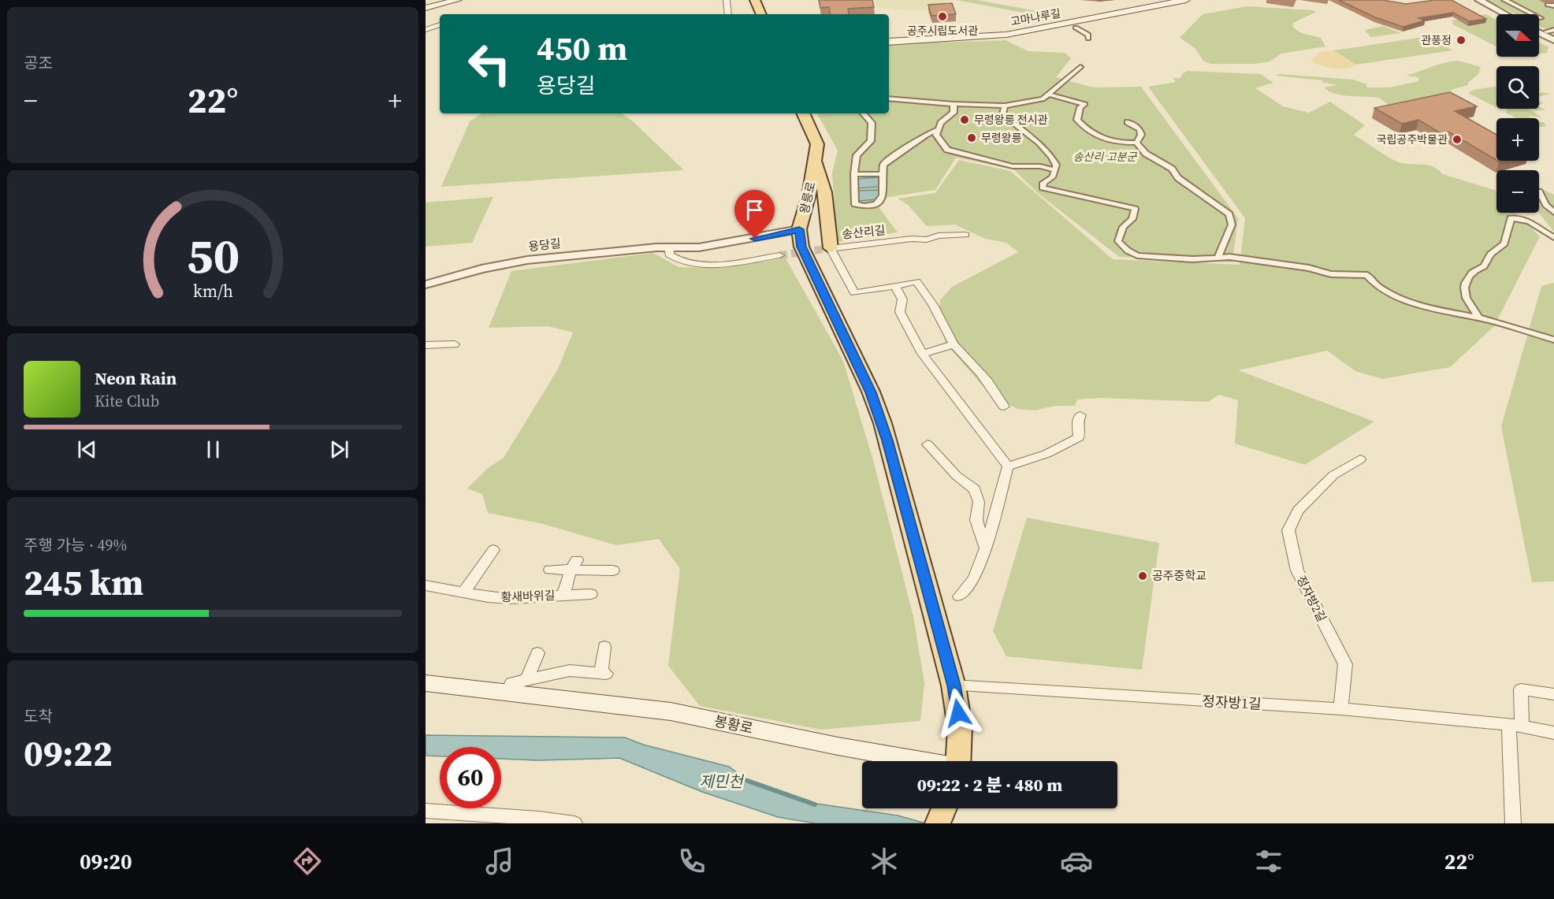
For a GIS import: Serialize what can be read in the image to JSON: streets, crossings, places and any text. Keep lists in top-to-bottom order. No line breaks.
{"streets":{"main road":["고마나루길","왕릉로","봉황로"],"street":["송산리길","용당길","황새바위길","정자방2길","정자방1길"]},"crossings":[["왕릉로","용당길"],["왕릉로","정자방1길"],["정자방2길","정자방1길"]],"water":["제민천"],"parks":["송산리 고분군"],"places":["공주시립도서관","관풍정","무령왕릉 전시관","무령왕릉","국립공주박물관","공주중학교"],"north":"right","page":{"tile":["공조",["주행 가능 · 49%","245 km"],["도착","09:22"]],"map_buttons":["+","−"],"turn":["450 m","용당길"],"heat":["−","22°","+"],"song":["Neon Rain","Kite Club"],"limit":"60","trip":"09:22 · 2 분 · 480 m","tabs":["09:20","22°"],"gauge":["50","km/h"]}}
